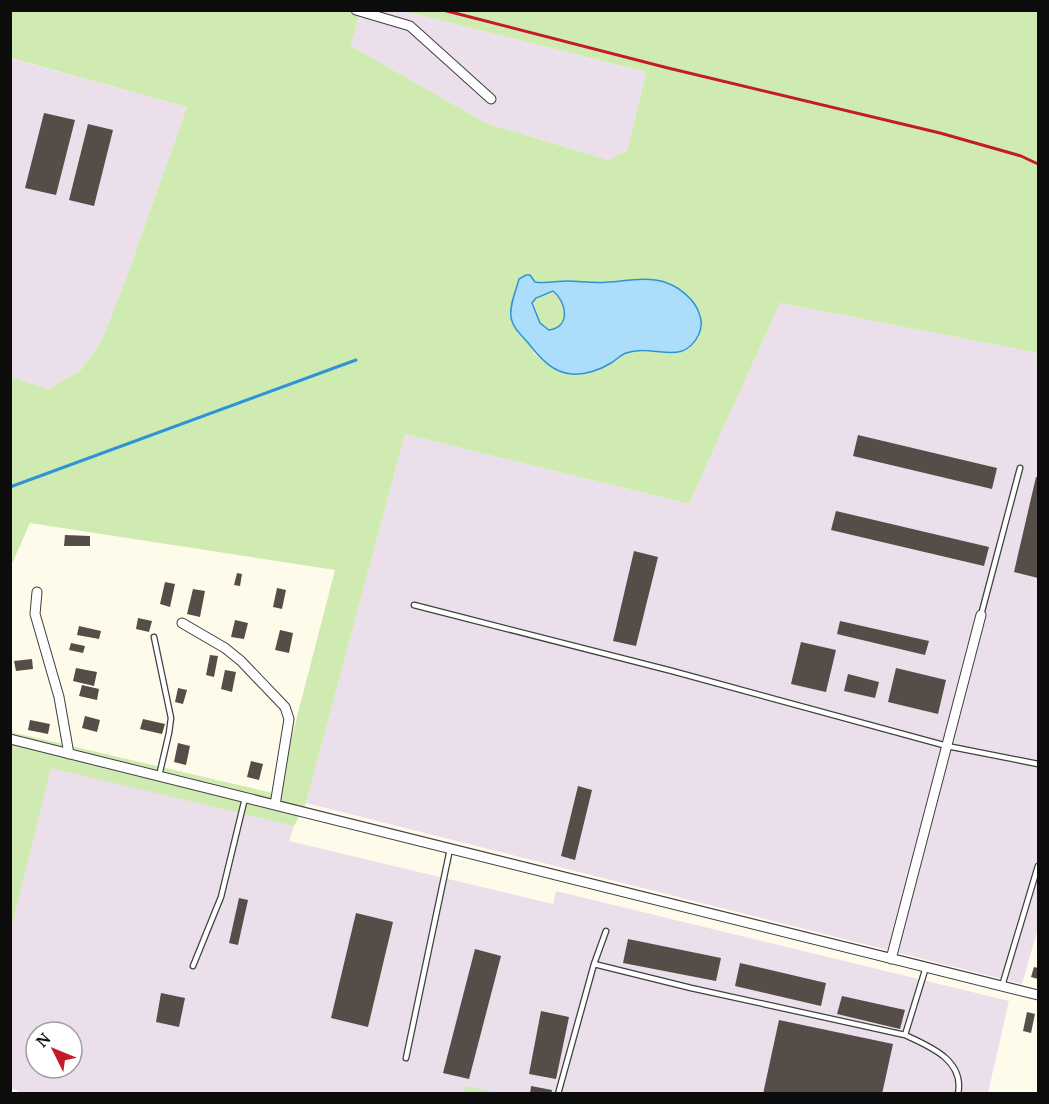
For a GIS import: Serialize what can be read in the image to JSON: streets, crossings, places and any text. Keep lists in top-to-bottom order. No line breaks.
{"north":"top left"}
